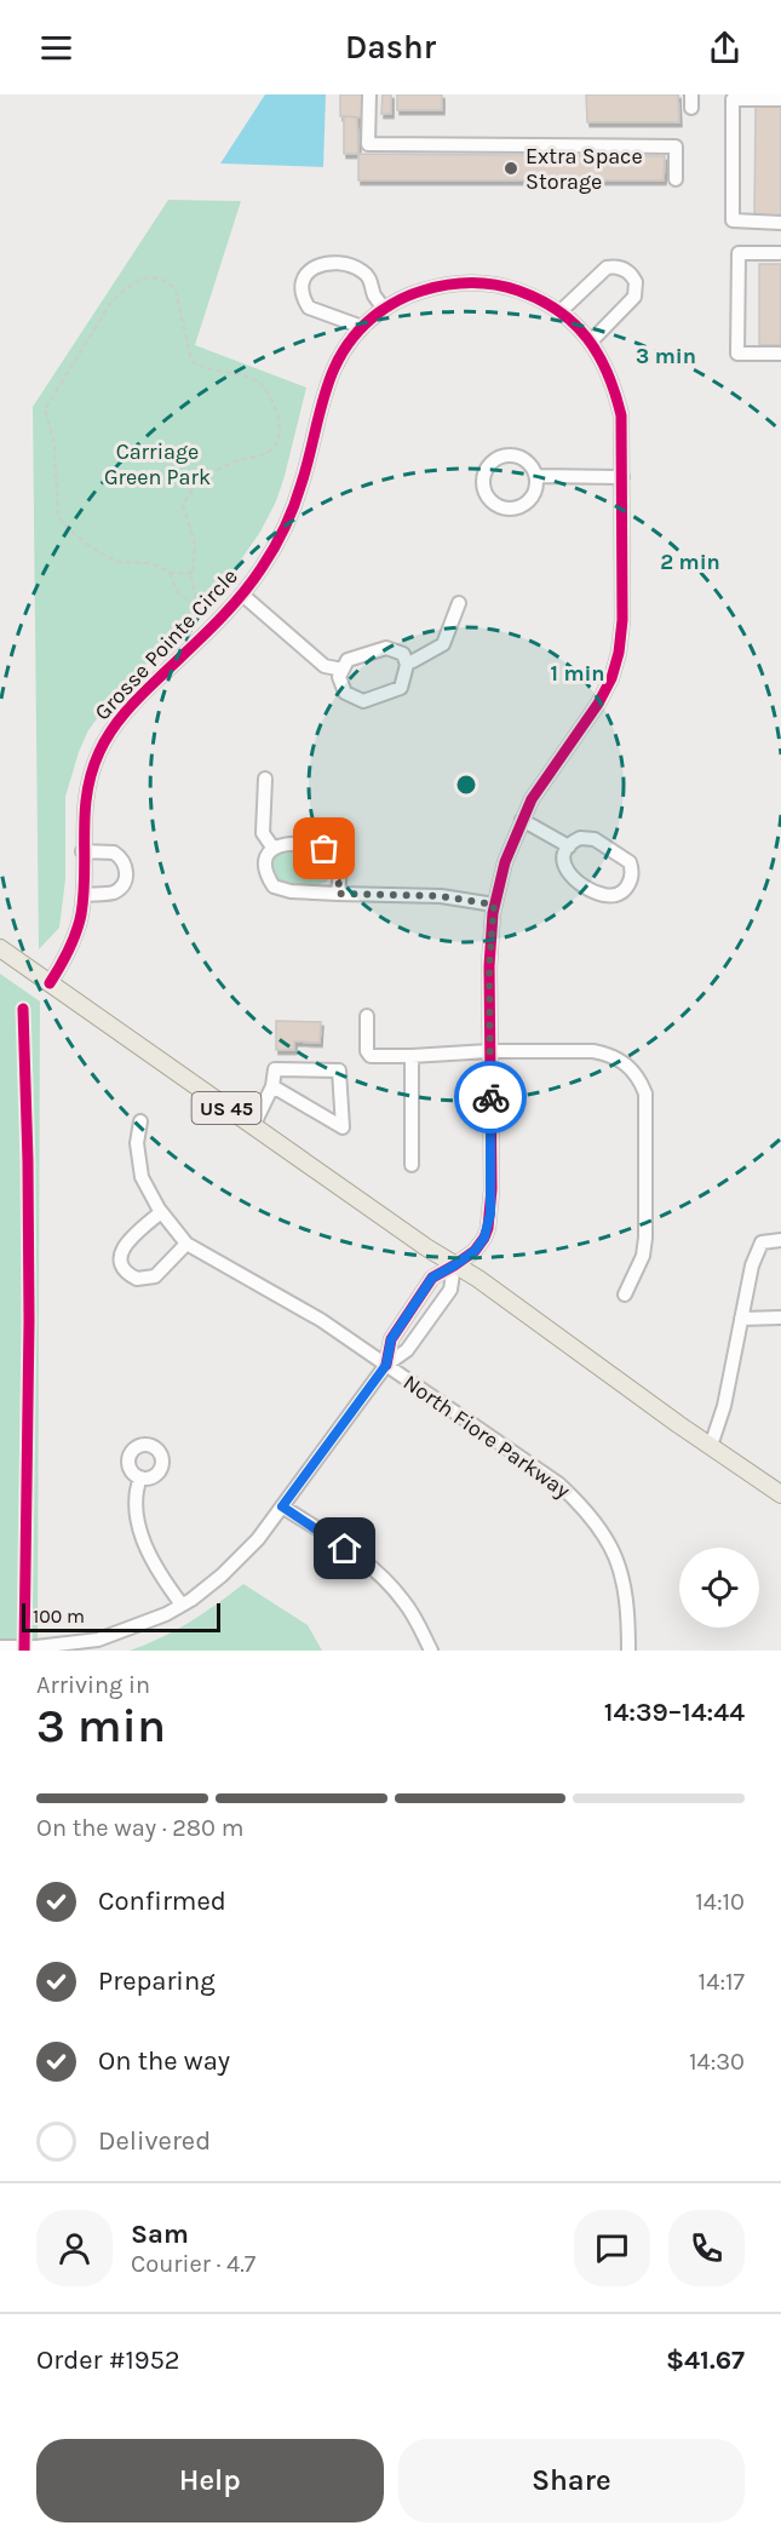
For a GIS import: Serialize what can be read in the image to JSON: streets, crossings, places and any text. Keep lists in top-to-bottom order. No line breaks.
{"streets":{"main road":["US 45"],"street":["Grosse Pointe Circle","North Fiore Parkway"]},"crossings":[["Grosse Pointe Circle","US 45"],["Grosse Pointe Circle","North Fiore Parkway"]],"parks":["Carriage Green Park"],"places":["Extra Space Storage"],"scale_bar":"100 m","page":{"header":"Dashr","scale":"100 m","heading":["3 min","Arriving in","14:39–14:44"],"panel":["Sam","Courier · 4.7","Order #1952","$41.67"],"bar":"On the way · 280 m","list":[["Confirmed","14:10"],["Preparing","14:17"],["On the way","14:30"],"Delivered"],"buttons":["Help","Share"]},"rings":["3 min","2 min","1 min"]}
